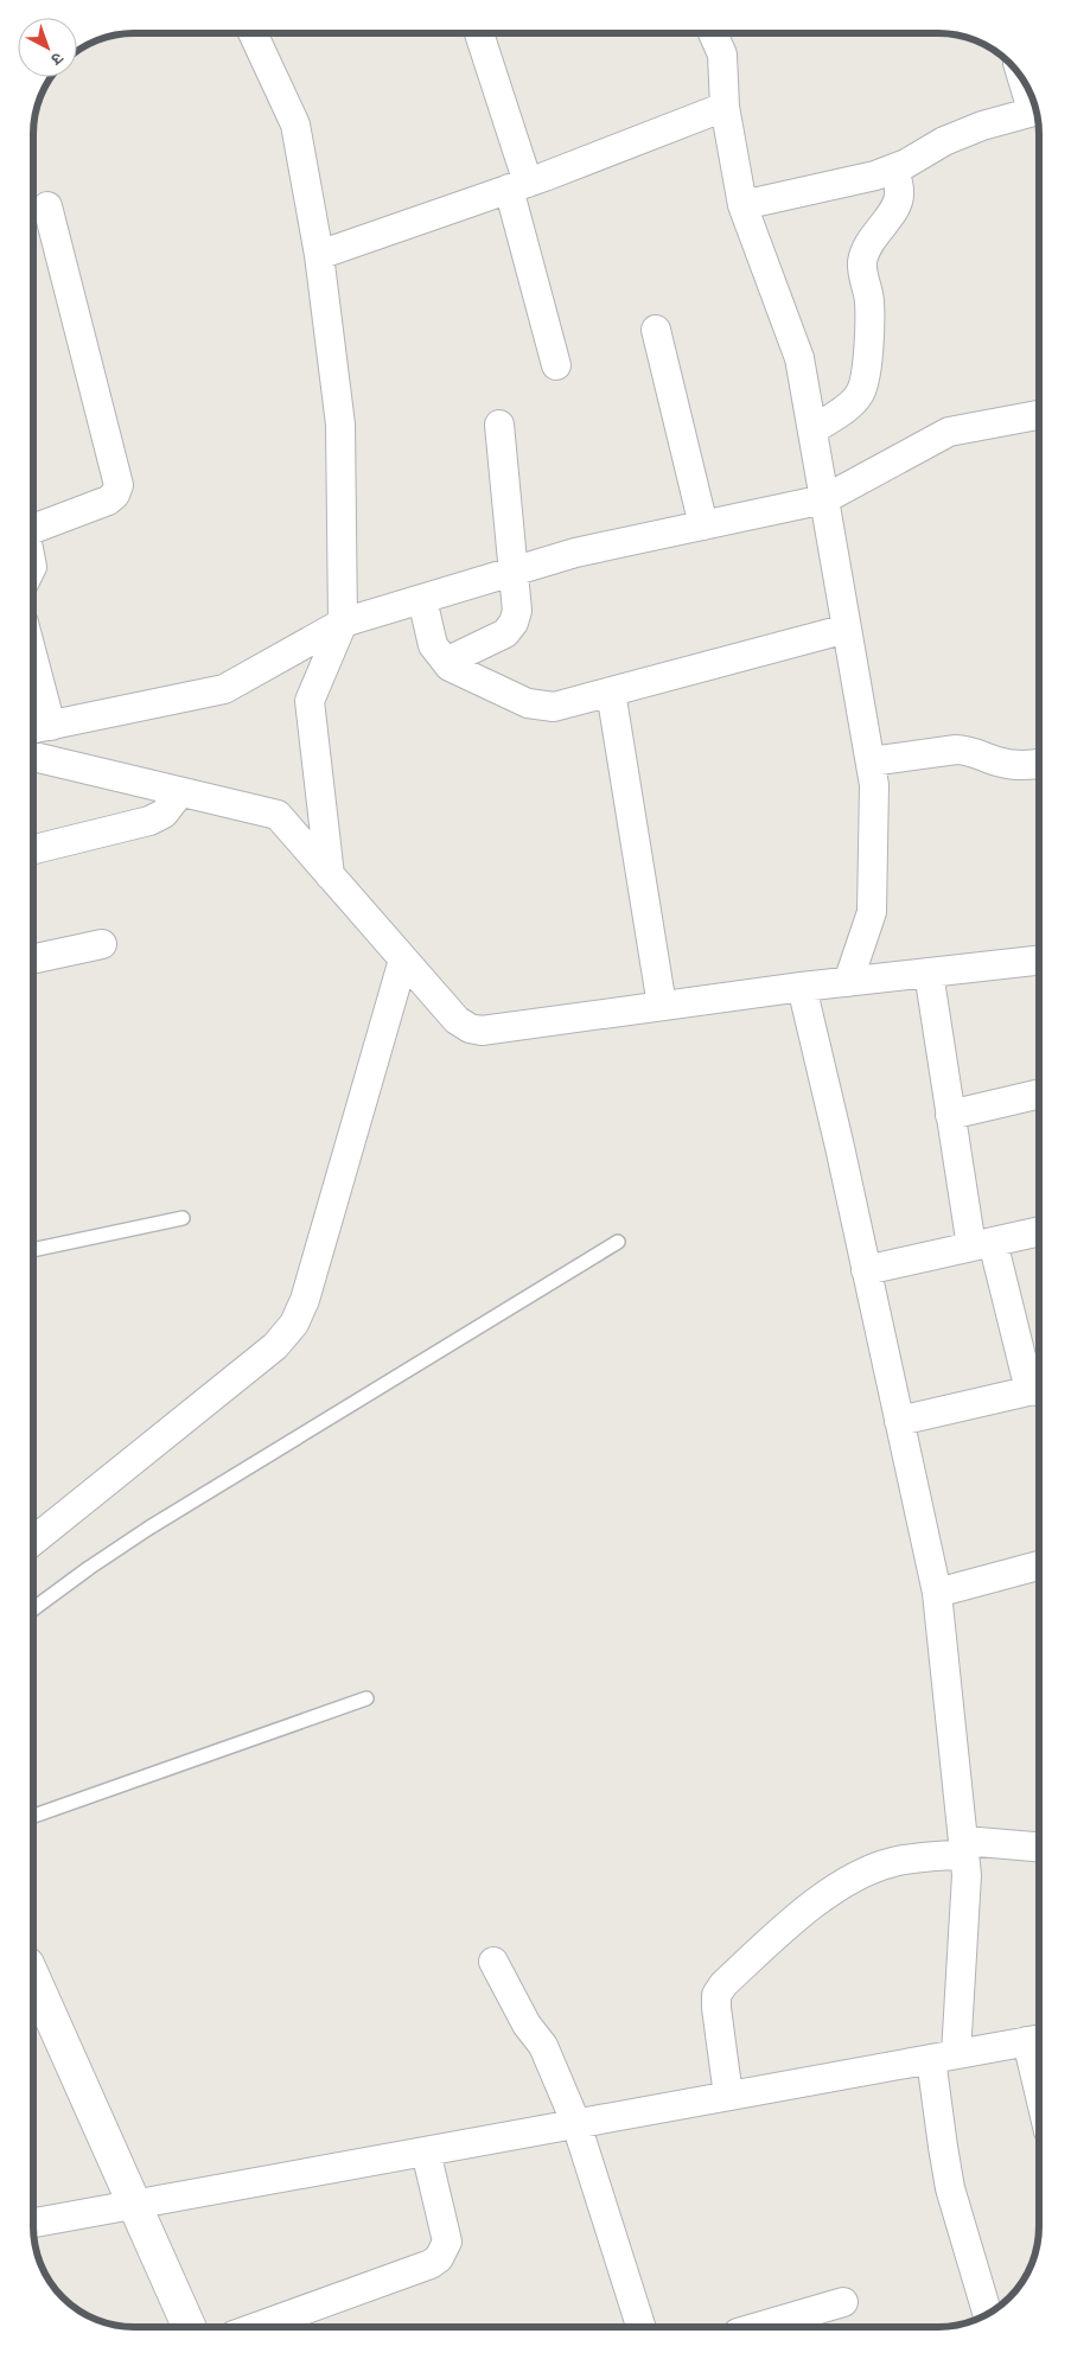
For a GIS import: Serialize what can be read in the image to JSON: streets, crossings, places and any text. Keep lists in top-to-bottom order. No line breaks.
{"north":"bottom right"}
